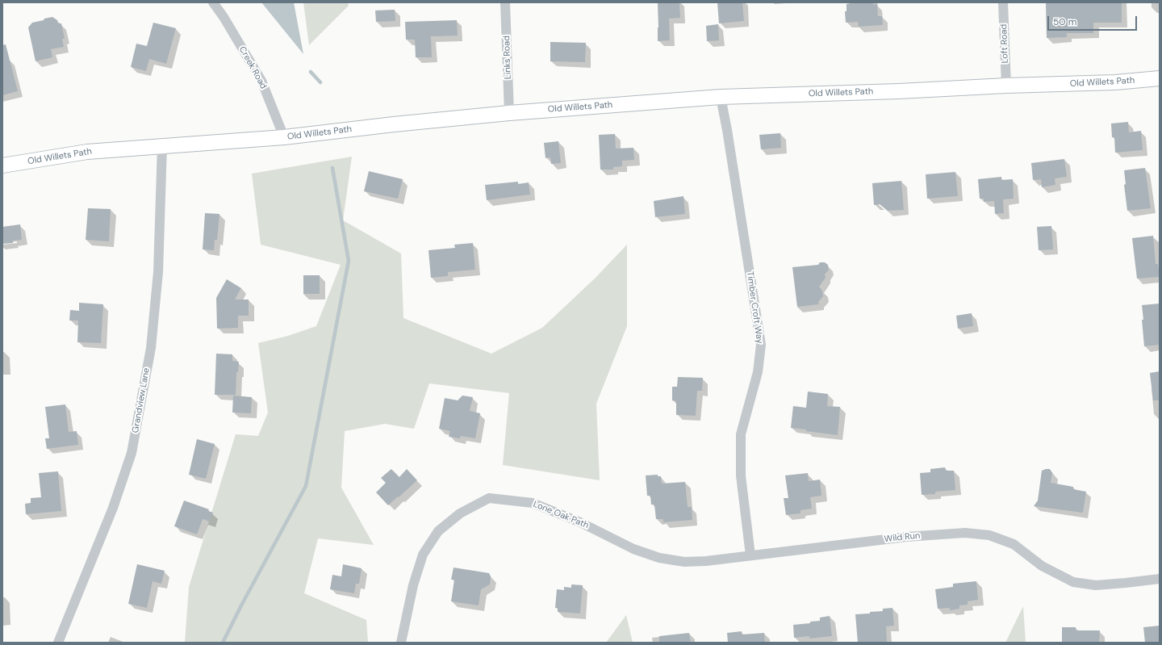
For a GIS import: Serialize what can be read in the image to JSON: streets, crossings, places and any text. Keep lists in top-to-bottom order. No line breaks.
{"streets":{"main road":["Old Willets Path"],"street":["Loft Road","Links Road","Creek Road","Timber Croft Way","Grandview Lane","Lone Oak Path","Wild Run"]},"crossings":[["Loft Road","Old Willets Path"],["Links Road","Old Willets Path"],["Creek Road","Old Willets Path"],["Old Willets Path","Timber Croft Way"],["Old Willets Path","Grandview Lane"],["Timber Croft Way","Wild Run"],["Lone Oak Path","Wild Run"]],"scale_bar":"50 m"}
